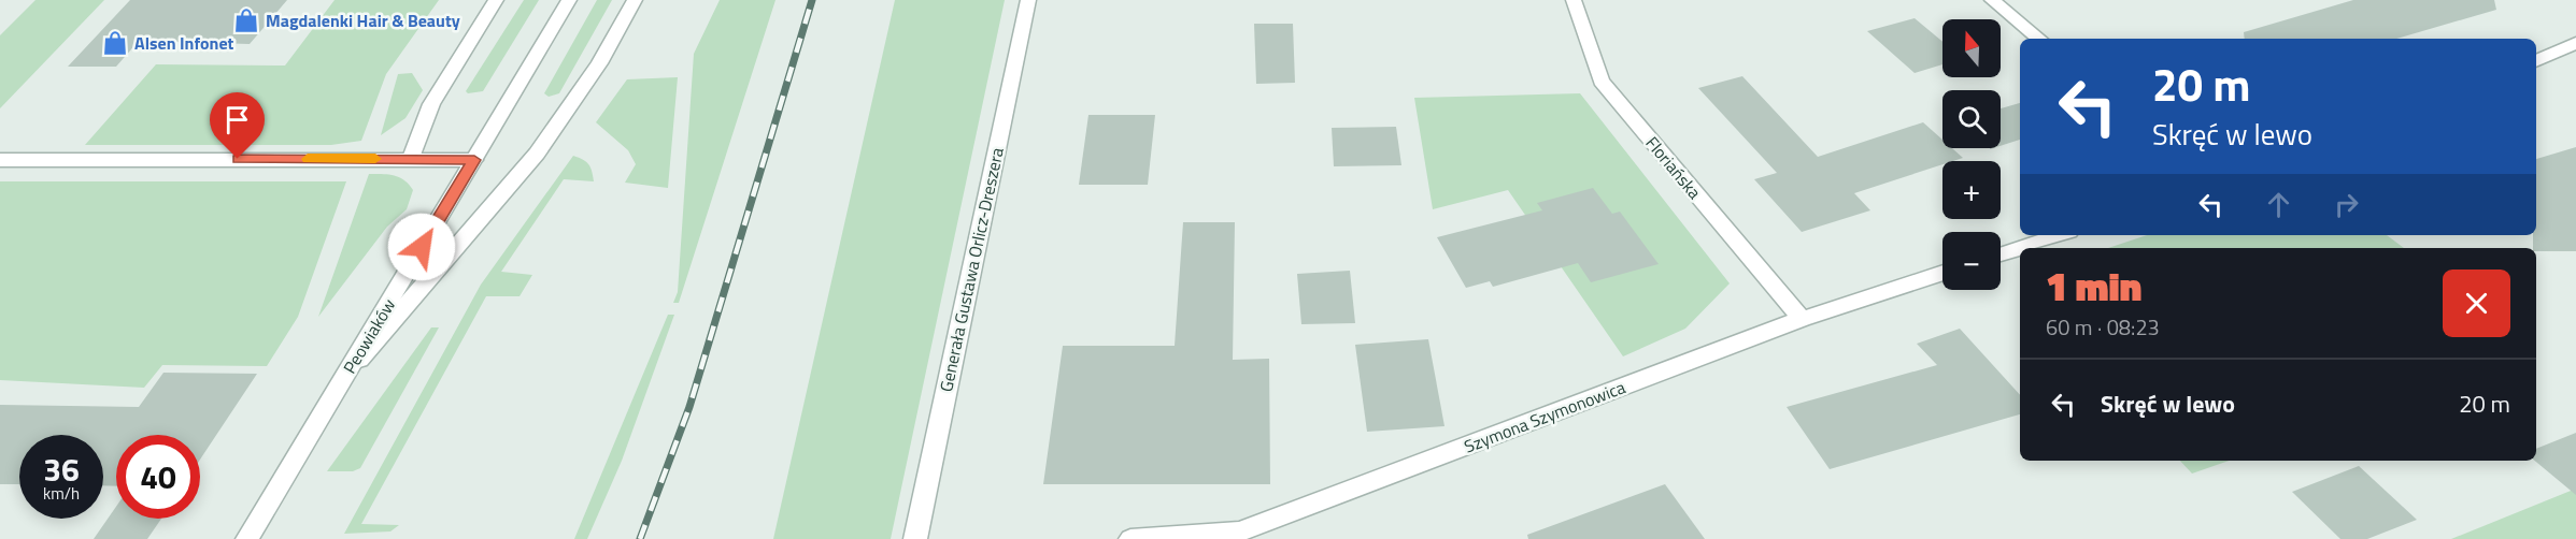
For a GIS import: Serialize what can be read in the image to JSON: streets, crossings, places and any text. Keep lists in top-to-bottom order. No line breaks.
{"streets":{"street":["Floriańska","Generała Gustawa Orlicz-Dreszera","Peowiaków","Szymona Szymonowica"]},"crossings":[["Floriańska","Szymona Szymonowica"]],"places":{"shop":["Magdalenki Hair & Beauty","Alsen Infonet"]},"north":"top","page":{"map_buttons":["+","−"],"turn":["20 m","Skręć w lewo"],"heading":["1 min","60 m · 08:23"],"list":[{"name":"Skręć w lewo","value":"20 m"}],"speed":"36 km/h","limit":"40"}}
